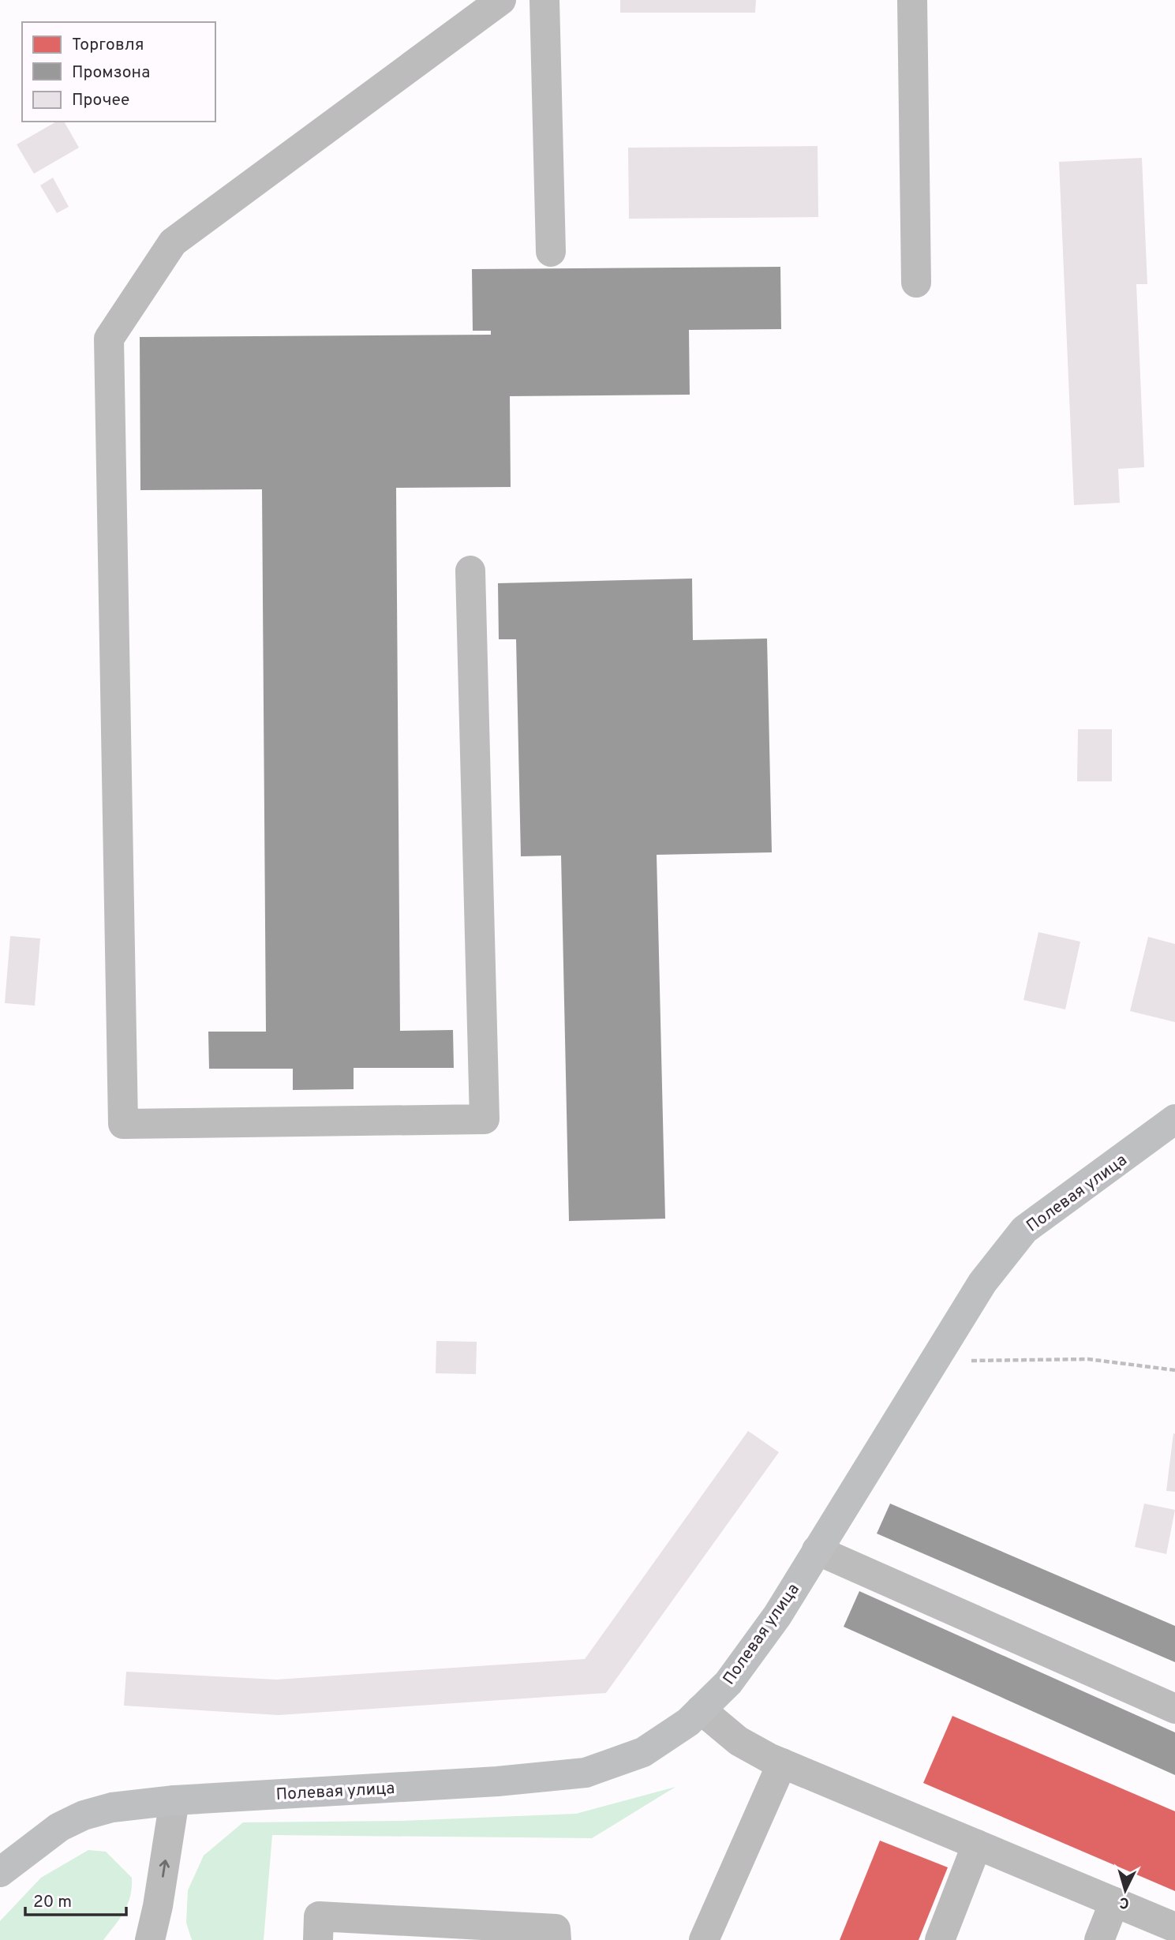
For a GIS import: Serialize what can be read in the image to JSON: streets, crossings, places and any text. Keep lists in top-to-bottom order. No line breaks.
{"streets":{"main road":["Полевая улица"]},"legend":["Торговля","Промзона","Прочее"],"scale_bar":"20 m","north":"bottom"}
